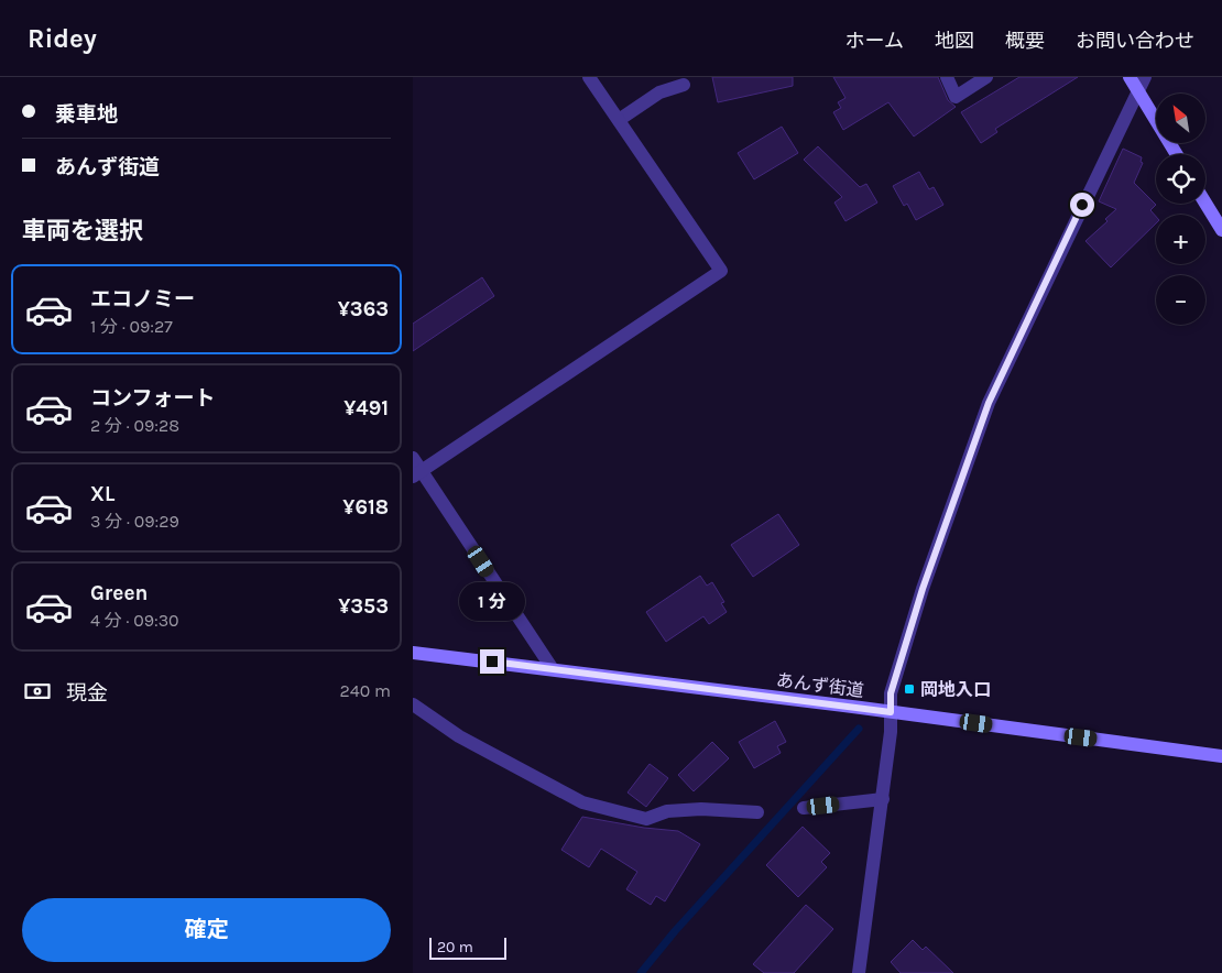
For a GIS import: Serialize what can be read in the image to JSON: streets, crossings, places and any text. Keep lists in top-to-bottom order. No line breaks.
{"streets":{"street":["あんず街道"]},"places":{"transit":["岡地入口"]},"scale_bar":"20 m","north":"top left","page":{"header":"Ridey","nav":["ホーム","地図","概要","お問い合わせ"],"banner":["乗車地","あんず街道"],"map_buttons":["+","−"],"heading":"車両を選択","list":[{"name":"エコノミー","note":"1 分 · 09:27","value":"¥363"},{"name":"コンフォート","note":"2 分 · 09:28","value":"¥491"},{"name":"XL","note":"3 分 · 09:29","value":"¥618"},{"name":"Green","note":"4 分 · 09:30","value":"¥353"}],"bubble":"1 分","pay":["現金","240 m"],"buttons":"確定","scale":"20 m"}}
